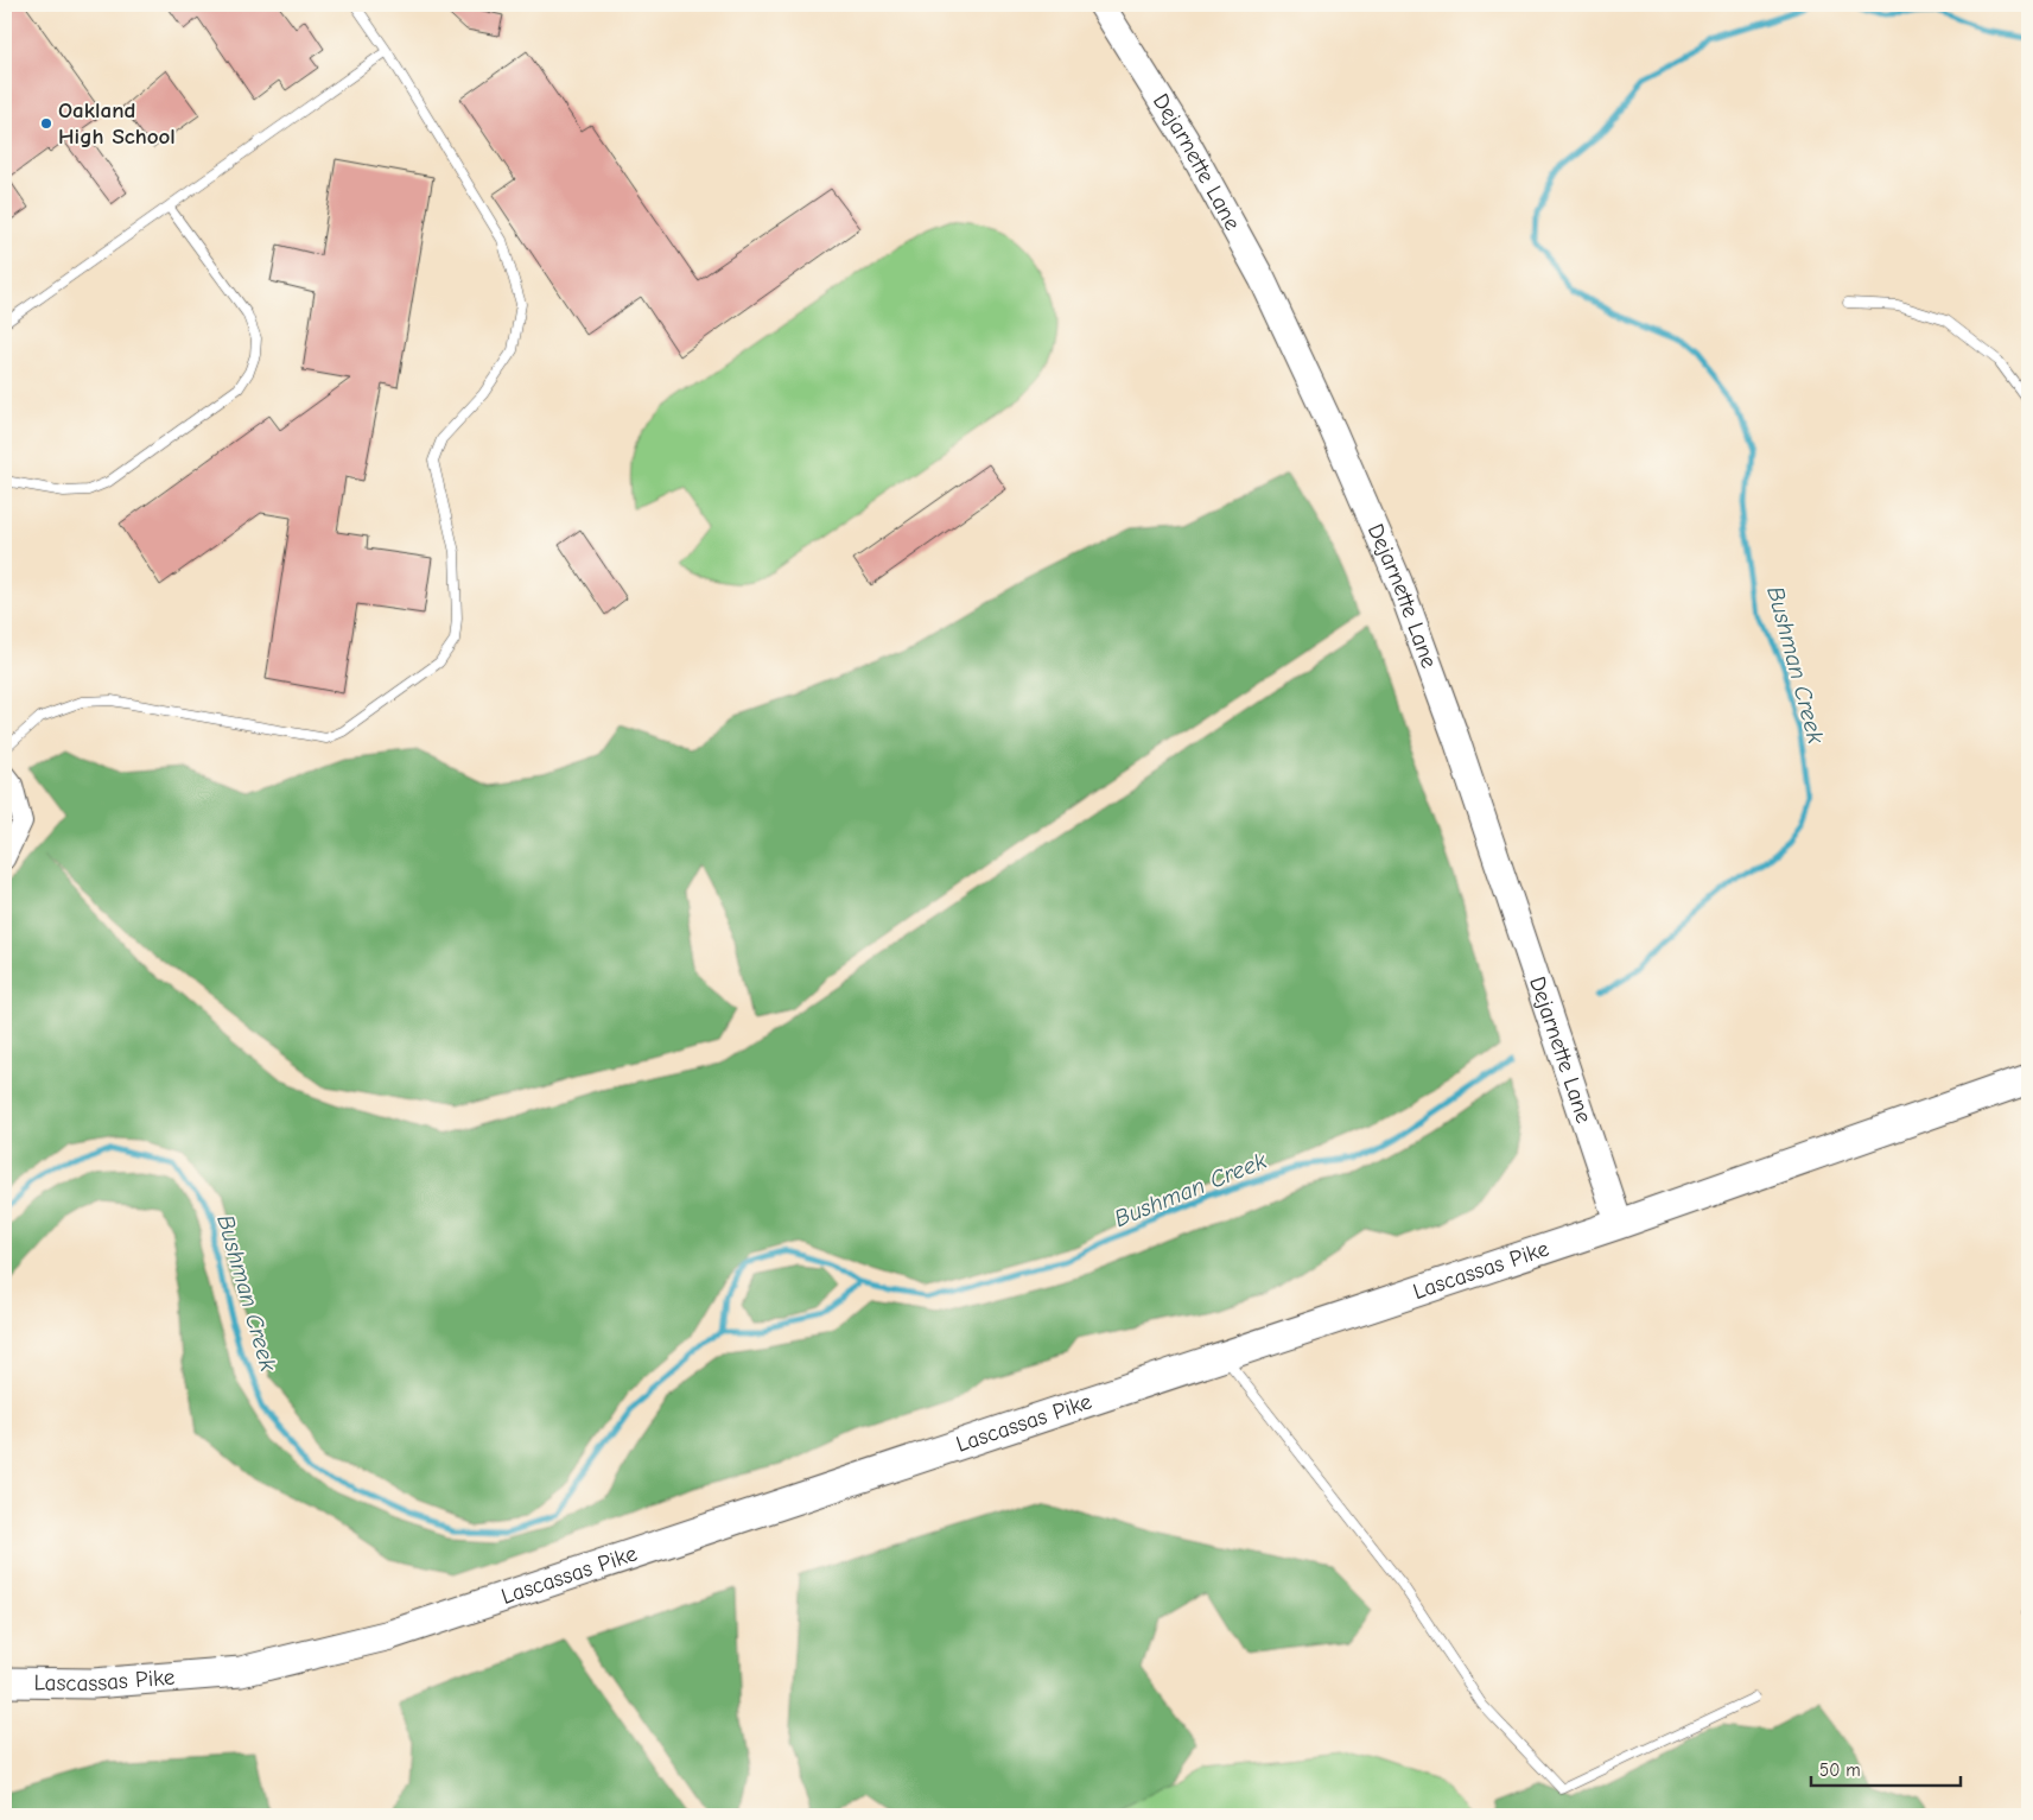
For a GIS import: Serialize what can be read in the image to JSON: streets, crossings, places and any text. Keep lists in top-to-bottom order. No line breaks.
{"streets":{"main road":["Dejarnette Lane","Lascassas Pike"]},"crossings":[["Dejarnette Lane","Lascassas Pike"]],"water":["Bushman Creek"],"places":["Oakland High School"],"scale_bar":"50 m"}
